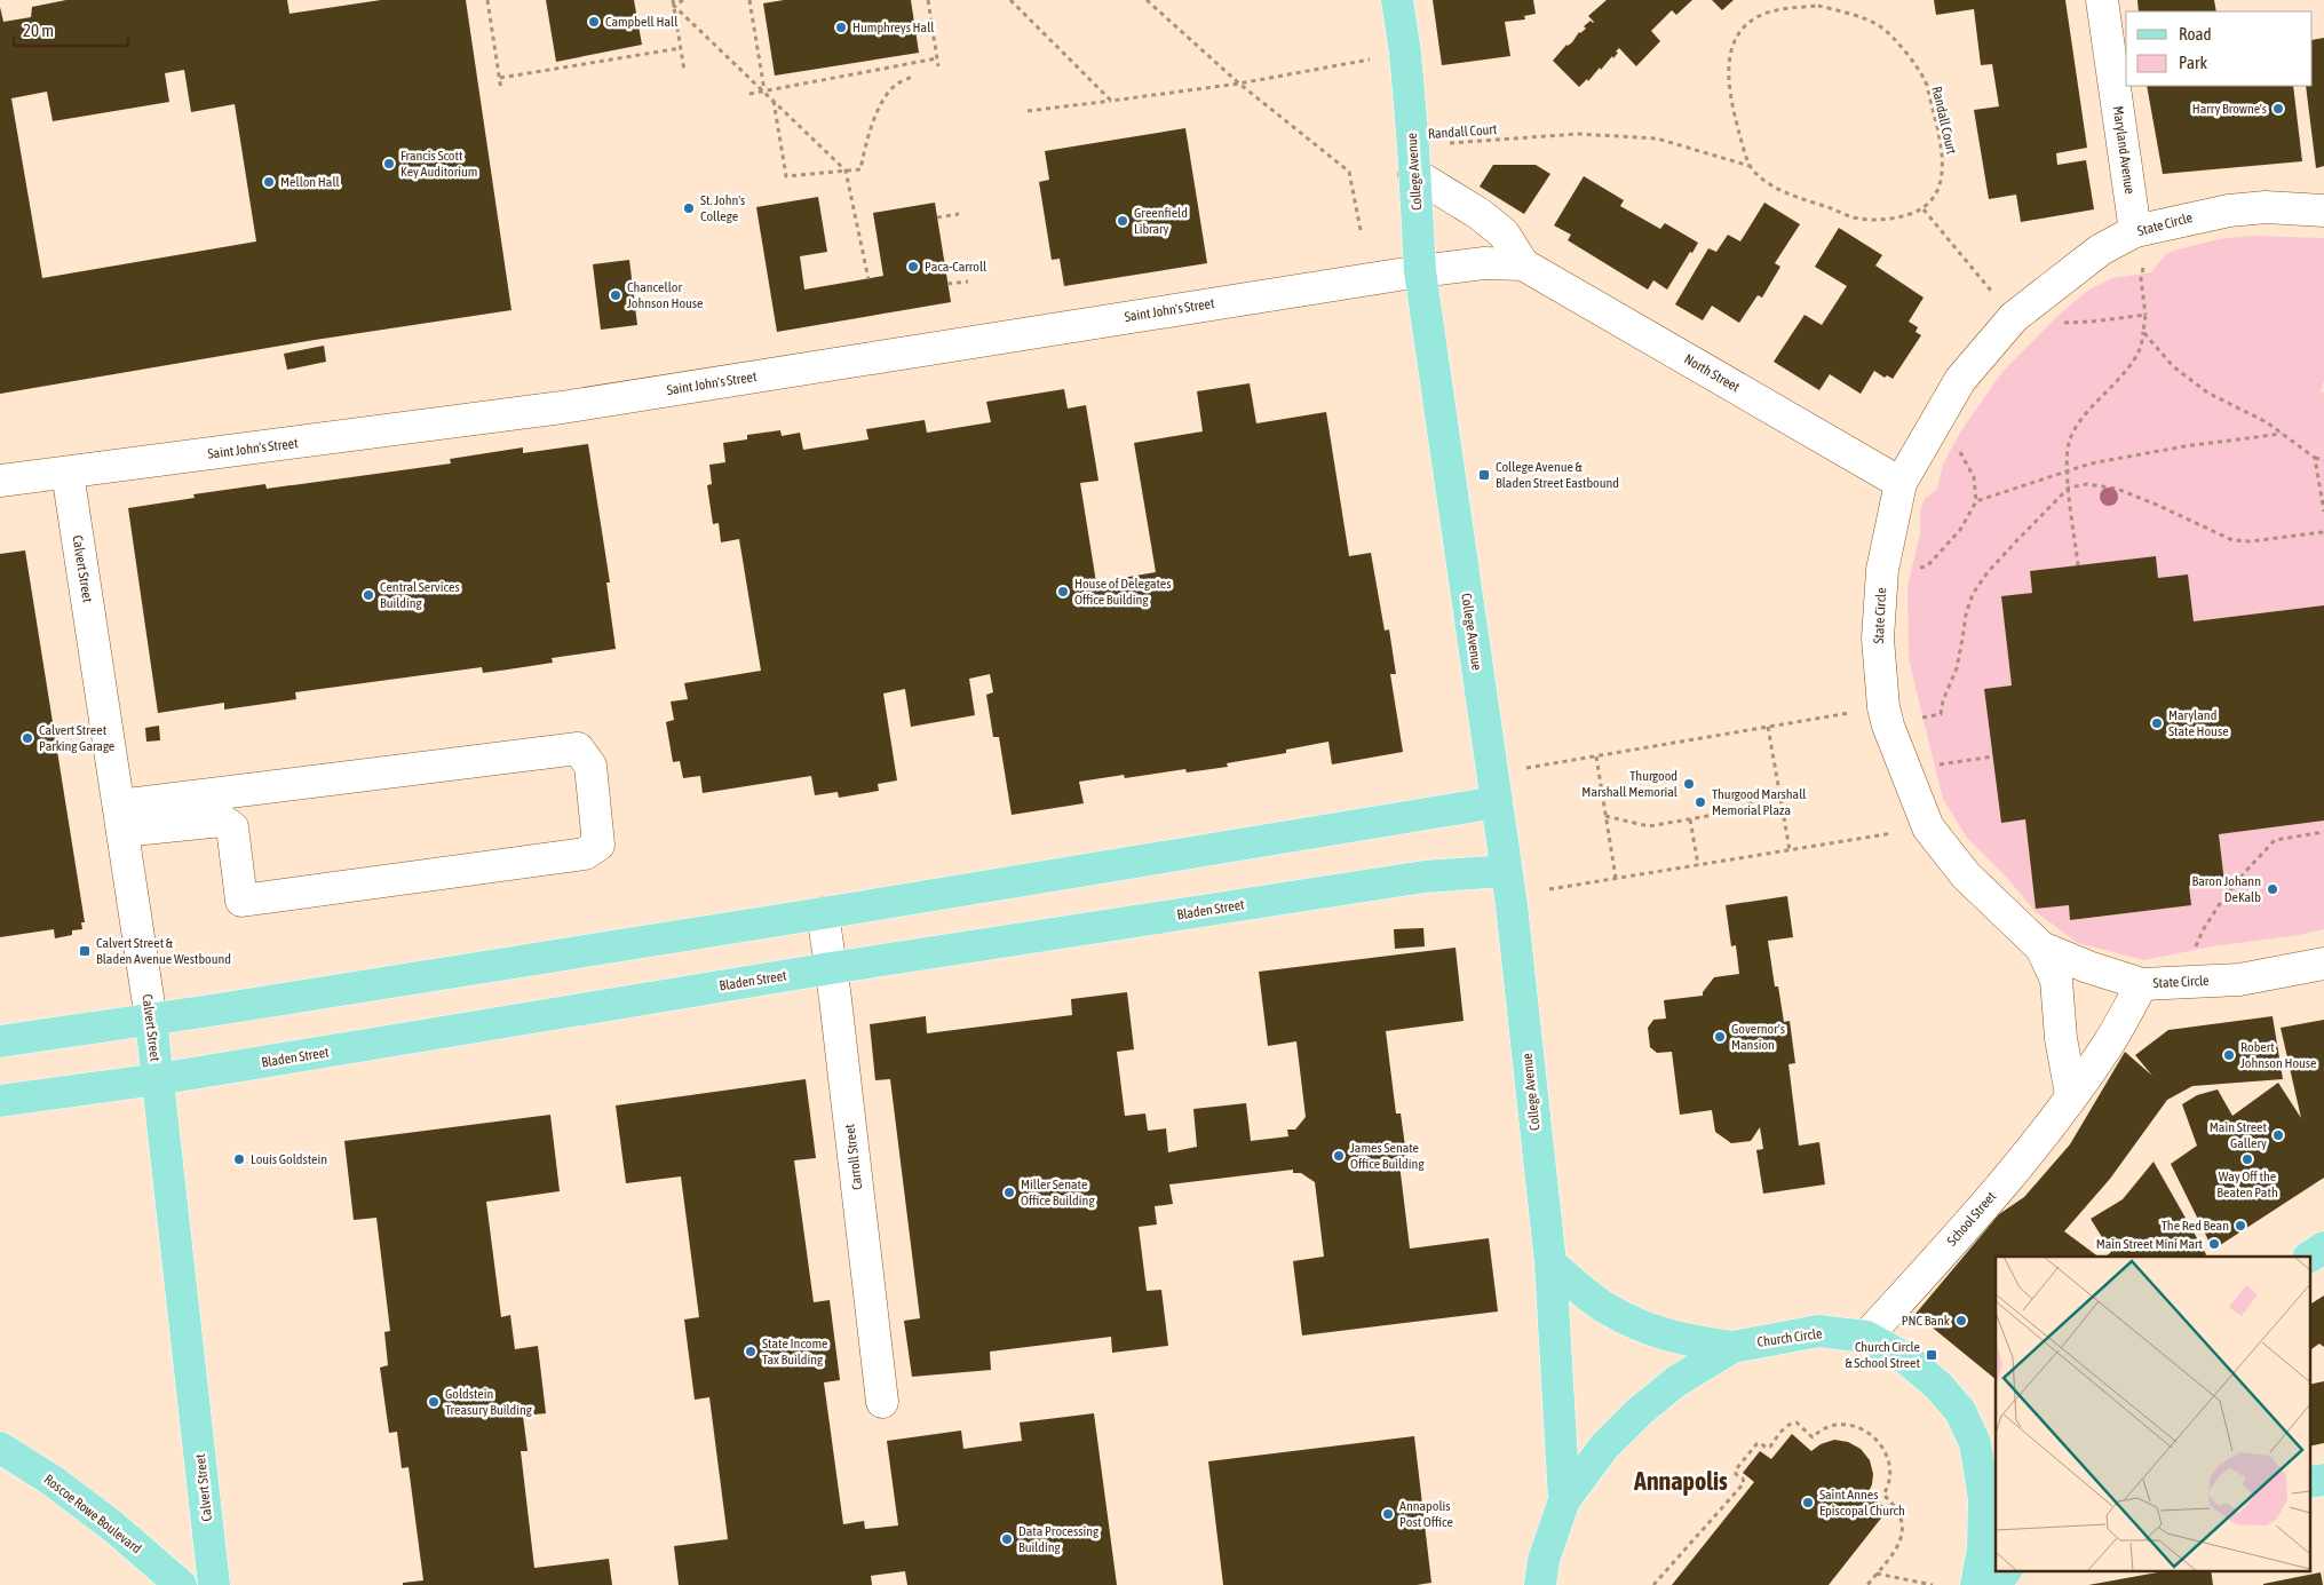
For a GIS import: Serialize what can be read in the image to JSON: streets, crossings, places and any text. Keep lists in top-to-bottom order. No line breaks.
{"streets":{"main road":["College Avenue","Calvert Street","Bladen Street","Church Circle","Roscoe Rowe Boulevard"],"street":["Maryland Avenue","State Circle","Saint John's Street","North Street","Carroll Street","School Street"],"path":["Randall Court"]},"crossings":[["Randall Court","College Avenue"],["Randall Court","North Street"],["Maryland Avenue","State Circle"],["College Avenue","Saint John's Street"],["College Avenue","North Street"],["College Avenue","Bladen Street"],["College Avenue","Church Circle"],["State Circle","North Street"],["State Circle","School Street"],["Saint John's Street","North Street"],["Saint John's Street","Calvert Street"],["Calvert Street","Bladen Street"],["Bladen Street","Carroll Street"],["School Street","Church Circle"]],"districts":["Annapolis"],"places":{"other":["Campbell Hall","Humphreys Hall","Harry Browne's","Francis Scott Key Auditorium","Mellon Hall","St. John's College","Greenfield Library","Paca-Carroll","Chancellor Johnson House","House of Delegates Office Building","Central Services Building","Maryland State House","Calvert Street Parking Garage","Thurgood Marshall Memorial","Thurgood Marshall Memorial Plaza","Baron Johann DeKalb","Governor's Mansion","Robert Johnson House","Main Street Gallery","James Senate Office Building","Louis Goldstein","Way Off the Beaten Path","Miller Senate Office Building","The Red Bean","Main Street Mini Mart","PNC Bank","State Income Tax Building","Goldstein Treasury Building","Saint Annes Episcopal Church","Annapolis Post Office","Data Processing Building"],"transit":["College Avenue & Bladen Street Eastbound","Calvert Street & Bladen Avenue Westbound","Church Circle & School Street"]},"legend":["Road","Park"],"scale_bar":"20 m"}
